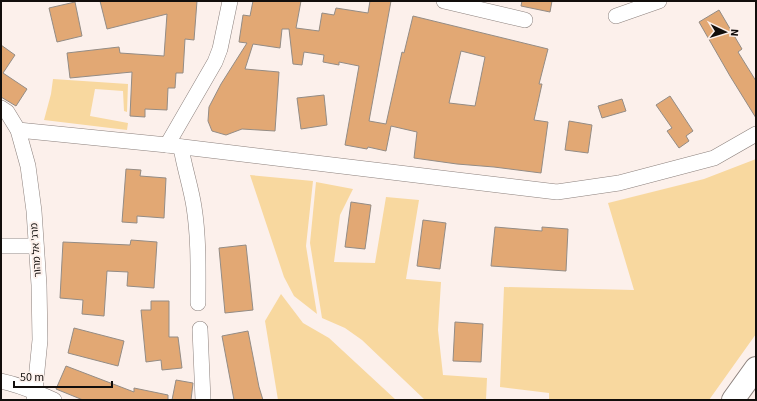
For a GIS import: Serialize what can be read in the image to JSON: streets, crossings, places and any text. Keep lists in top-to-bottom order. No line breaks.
{"streets":{"street":["מרג' אל מהור"]},"scale_bar":"50 m","north":"right"}
